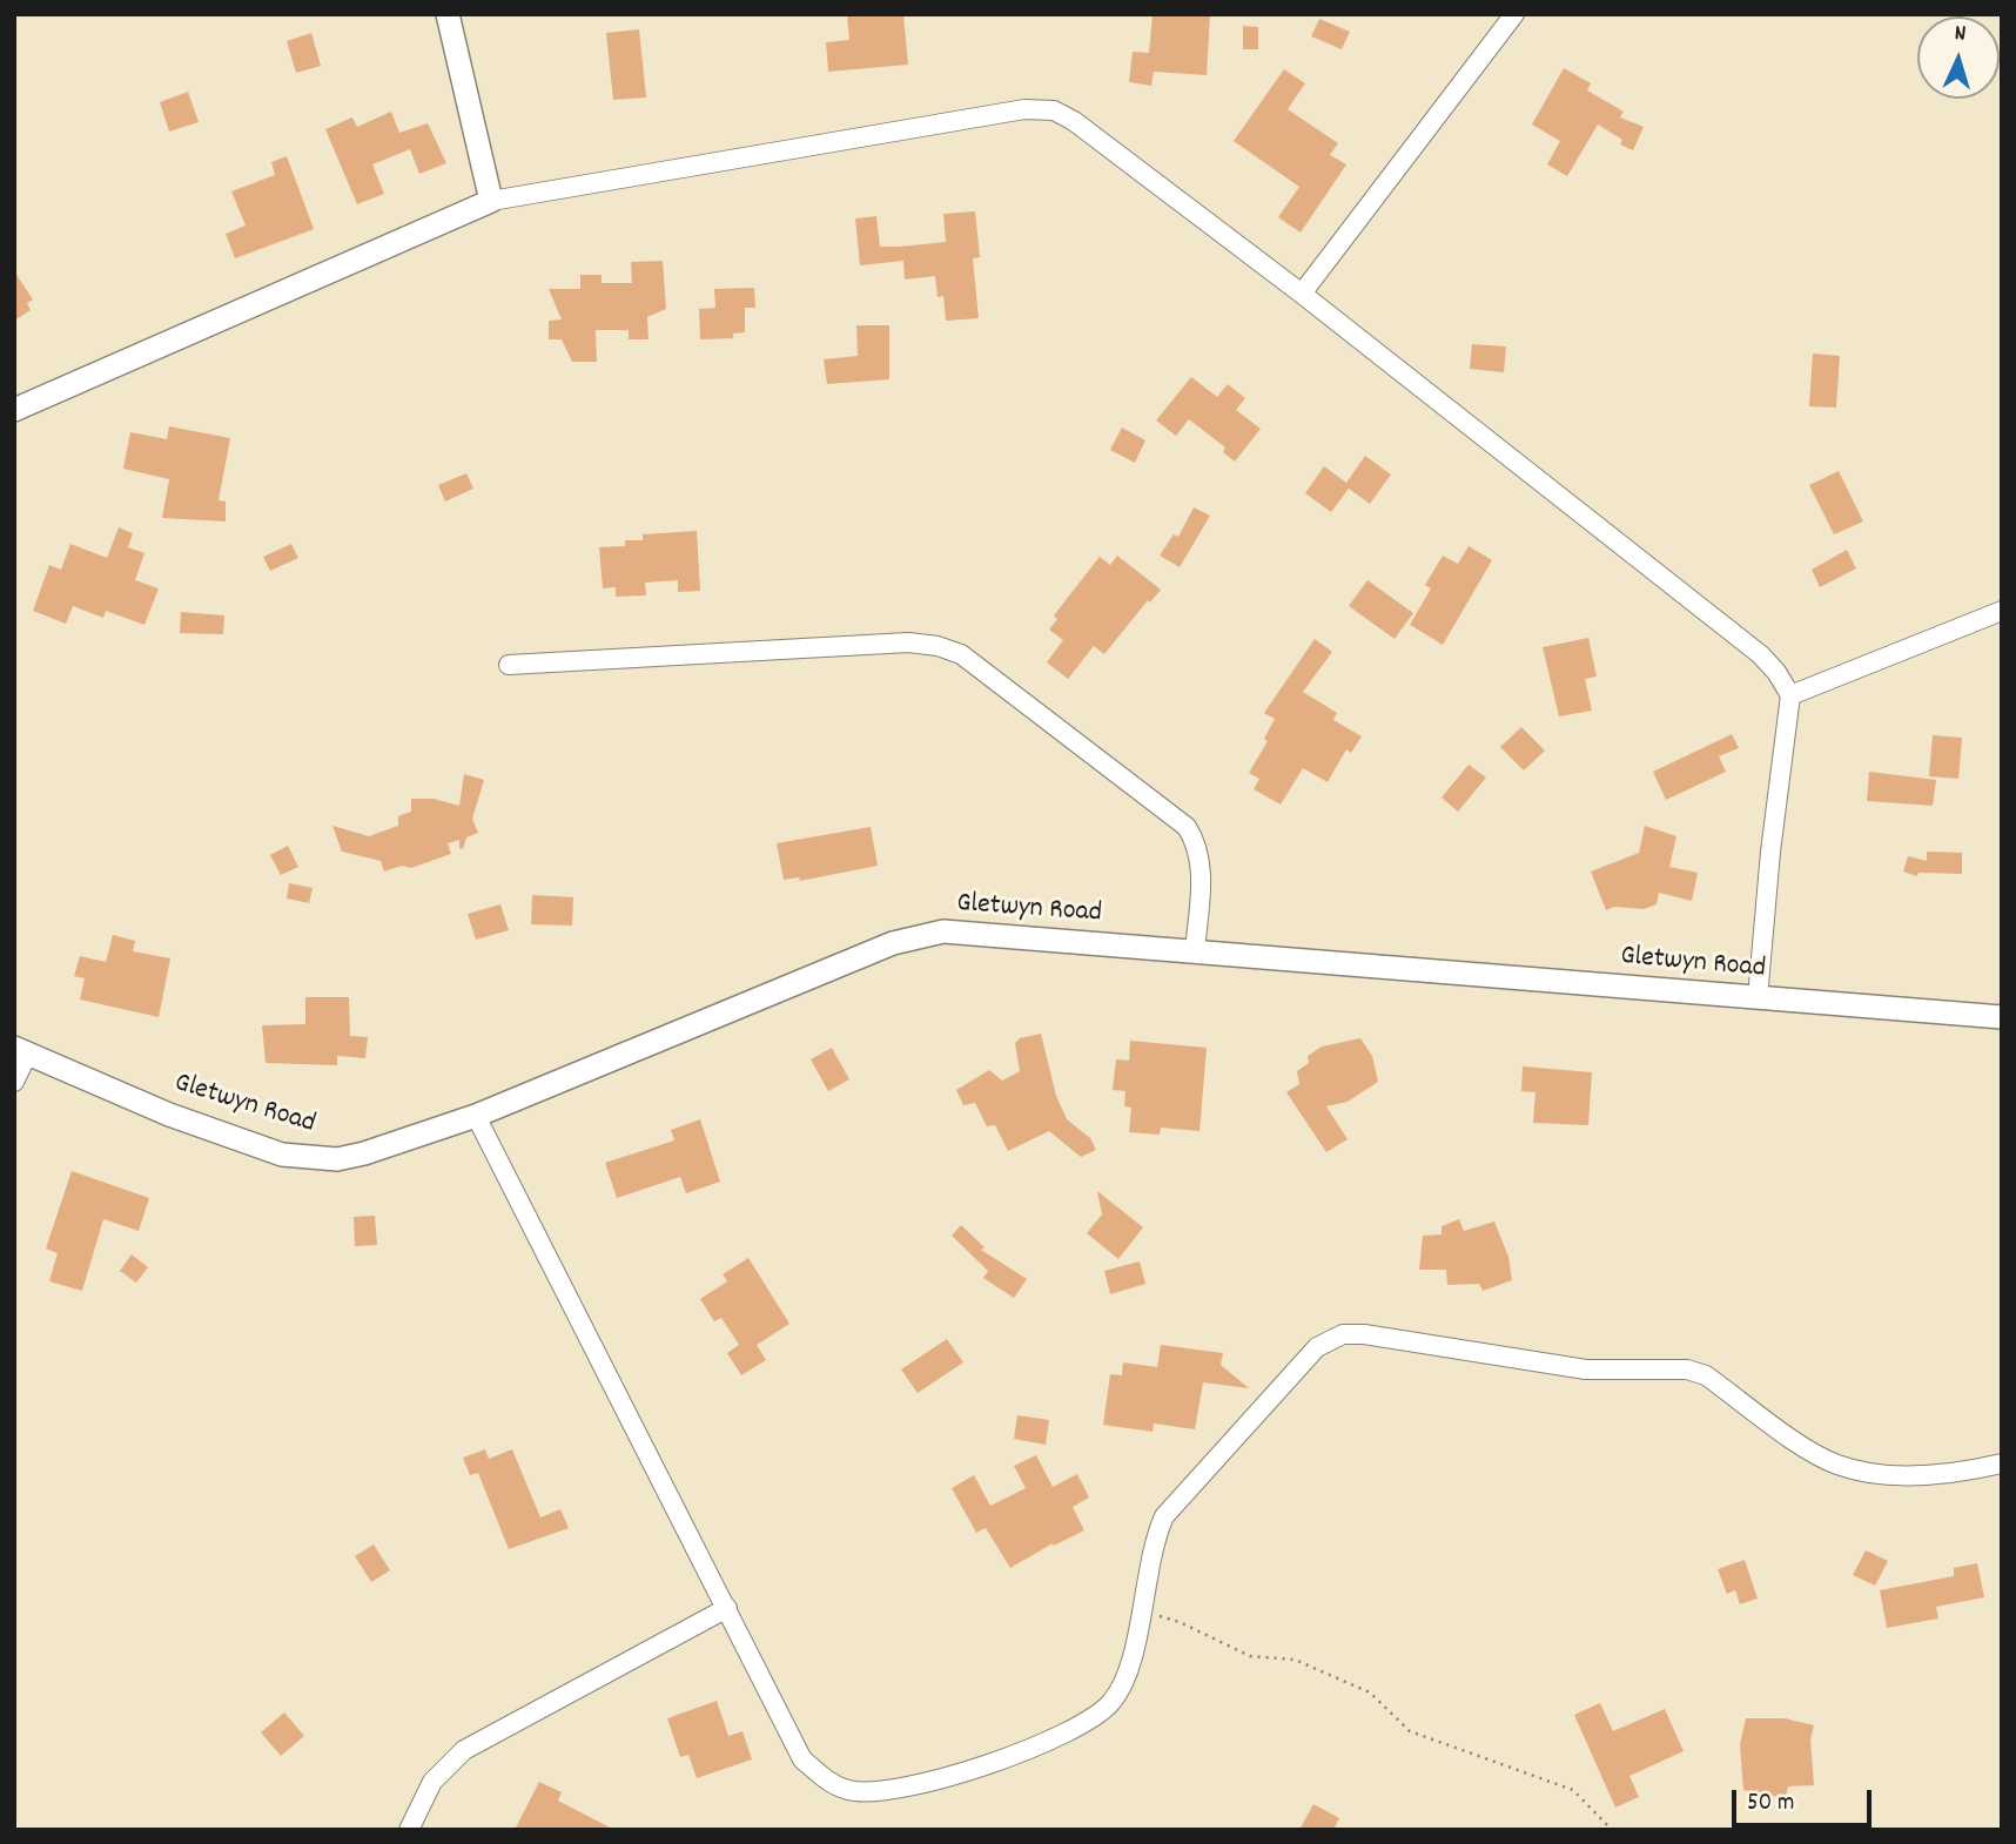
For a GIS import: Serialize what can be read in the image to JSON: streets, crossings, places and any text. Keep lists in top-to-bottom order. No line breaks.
{"streets":{"street":["Gletwyn Road"]},"scale_bar":"50 m","north":"top"}
